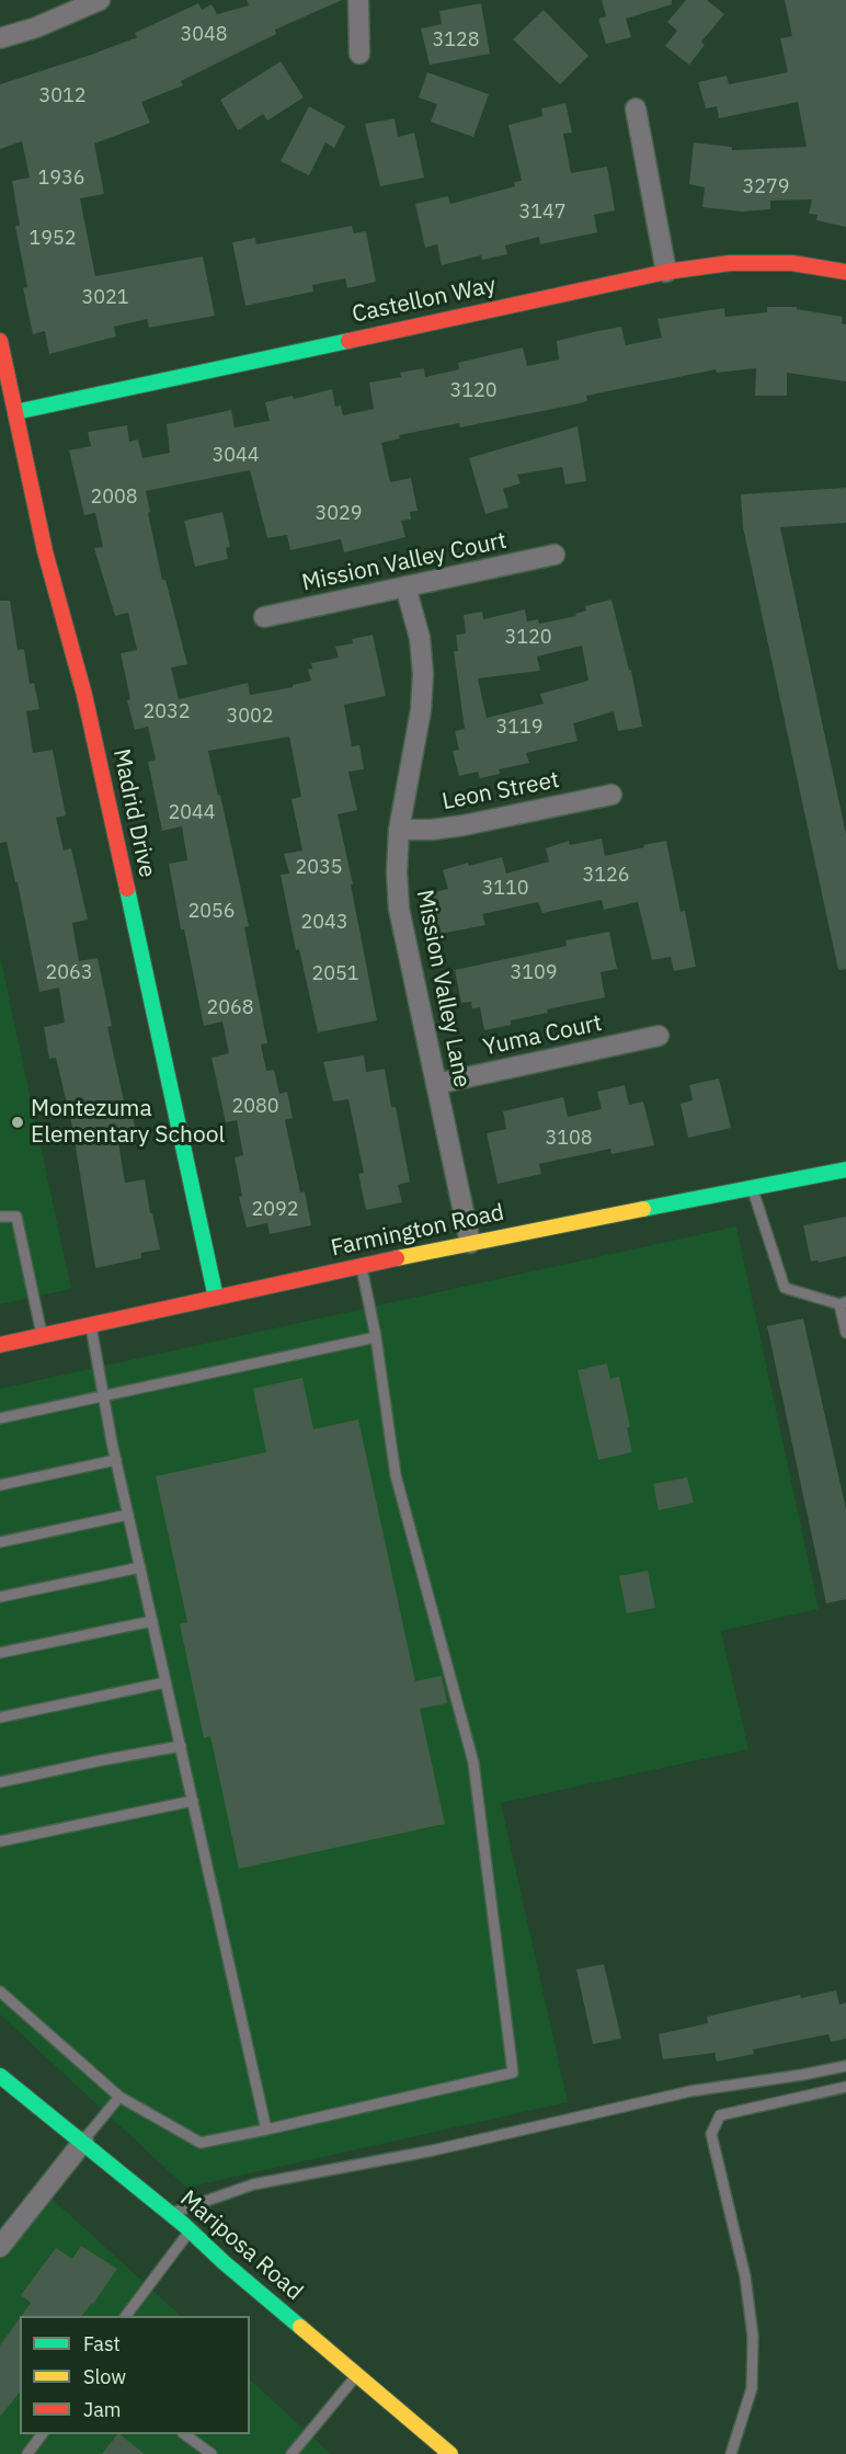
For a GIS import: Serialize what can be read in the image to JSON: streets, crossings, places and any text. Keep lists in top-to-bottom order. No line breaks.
{"streets":{"street":["Castellon Way","Mission Valley Court","Leon Street","Madrid Drive","Mission Valley Lane","Yuma Court","Farmington Road","Mariposa Road"]},"crossings":[["Castellon Way","Madrid Drive"],["Mission Valley Court","Mission Valley Lane"],["Leon Street","Mission Valley Lane"],["Madrid Drive","Farmington Road"],["Mission Valley Lane","Yuma Court"],["Mission Valley Lane","Farmington Road"]],"places":["Montezuma Elementary School"],"house_numbers":["3048","3128","3012","1936","3279","3147","1952","3021","3120","3044","2008","3029","3120","2032","3002","3119","2044","2035","3126","3110","2056","2043","2063","3109","2051","2068","2080","3108","2092"],"legend":["Fast","Slow","Jam"]}
